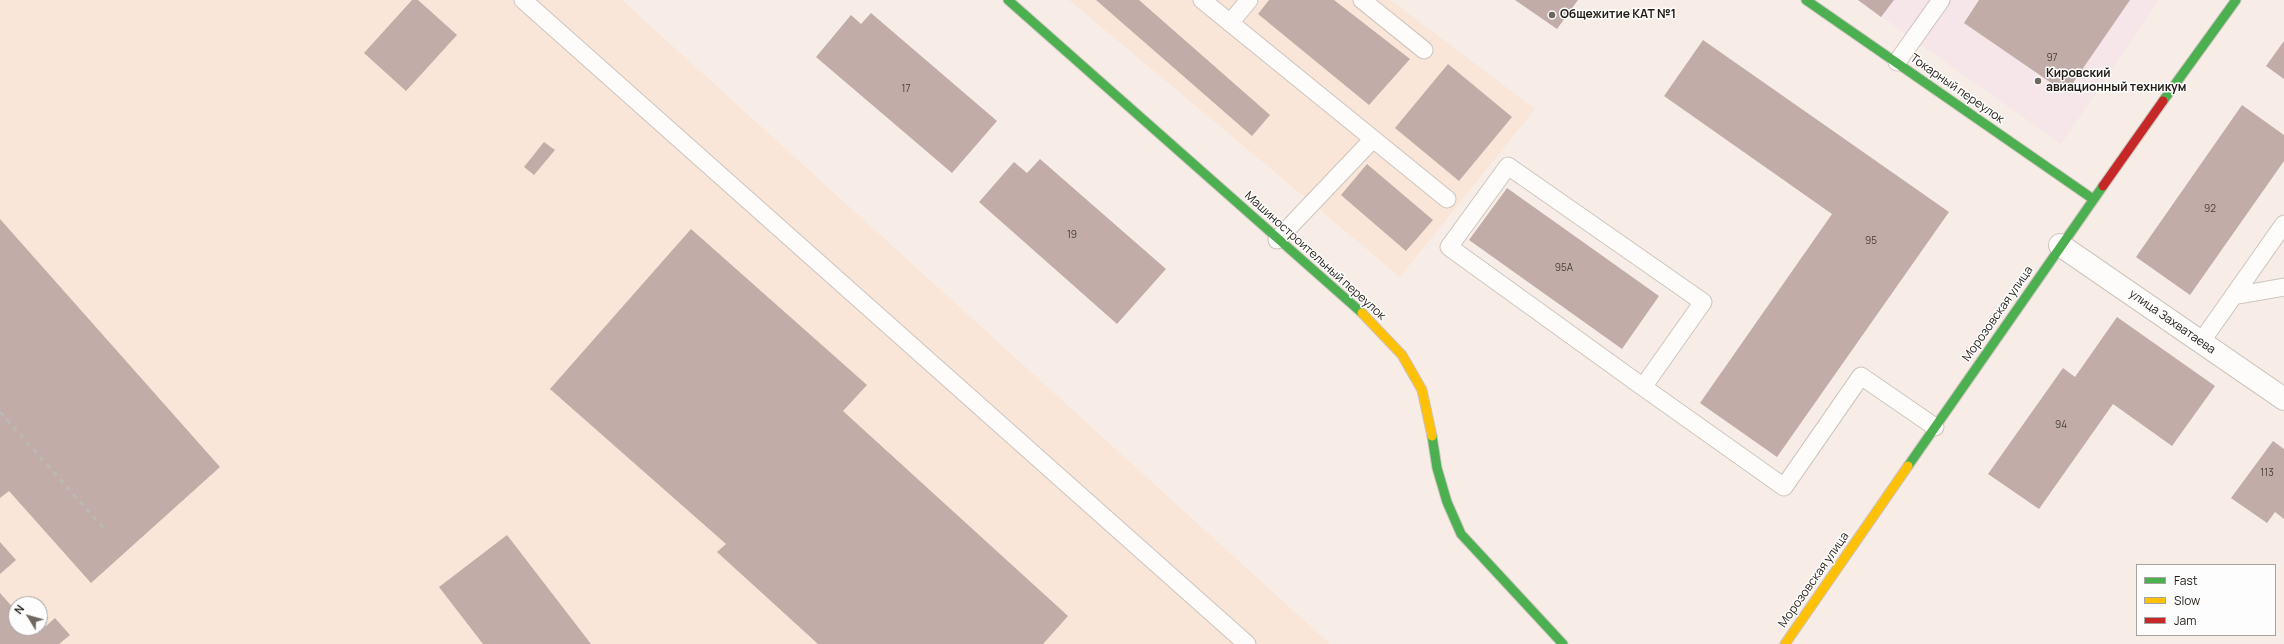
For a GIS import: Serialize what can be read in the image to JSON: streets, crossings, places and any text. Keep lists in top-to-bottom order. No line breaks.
{"streets":{"street":["Токарный переулок","Машиностроительный переулок","Морозовская улица","улица Захватаева"]},"crossings":[["Токарный переулок","Морозовская улица"],["Морозовская улица","улица Захватаева"]],"places":["Общежитие КАТ №1","Кировский авиационный техникум"],"house_numbers":["97","17","92","19","95","95А","94","113"],"legend":["Fast","Slow","Jam"],"north":"top left"}
